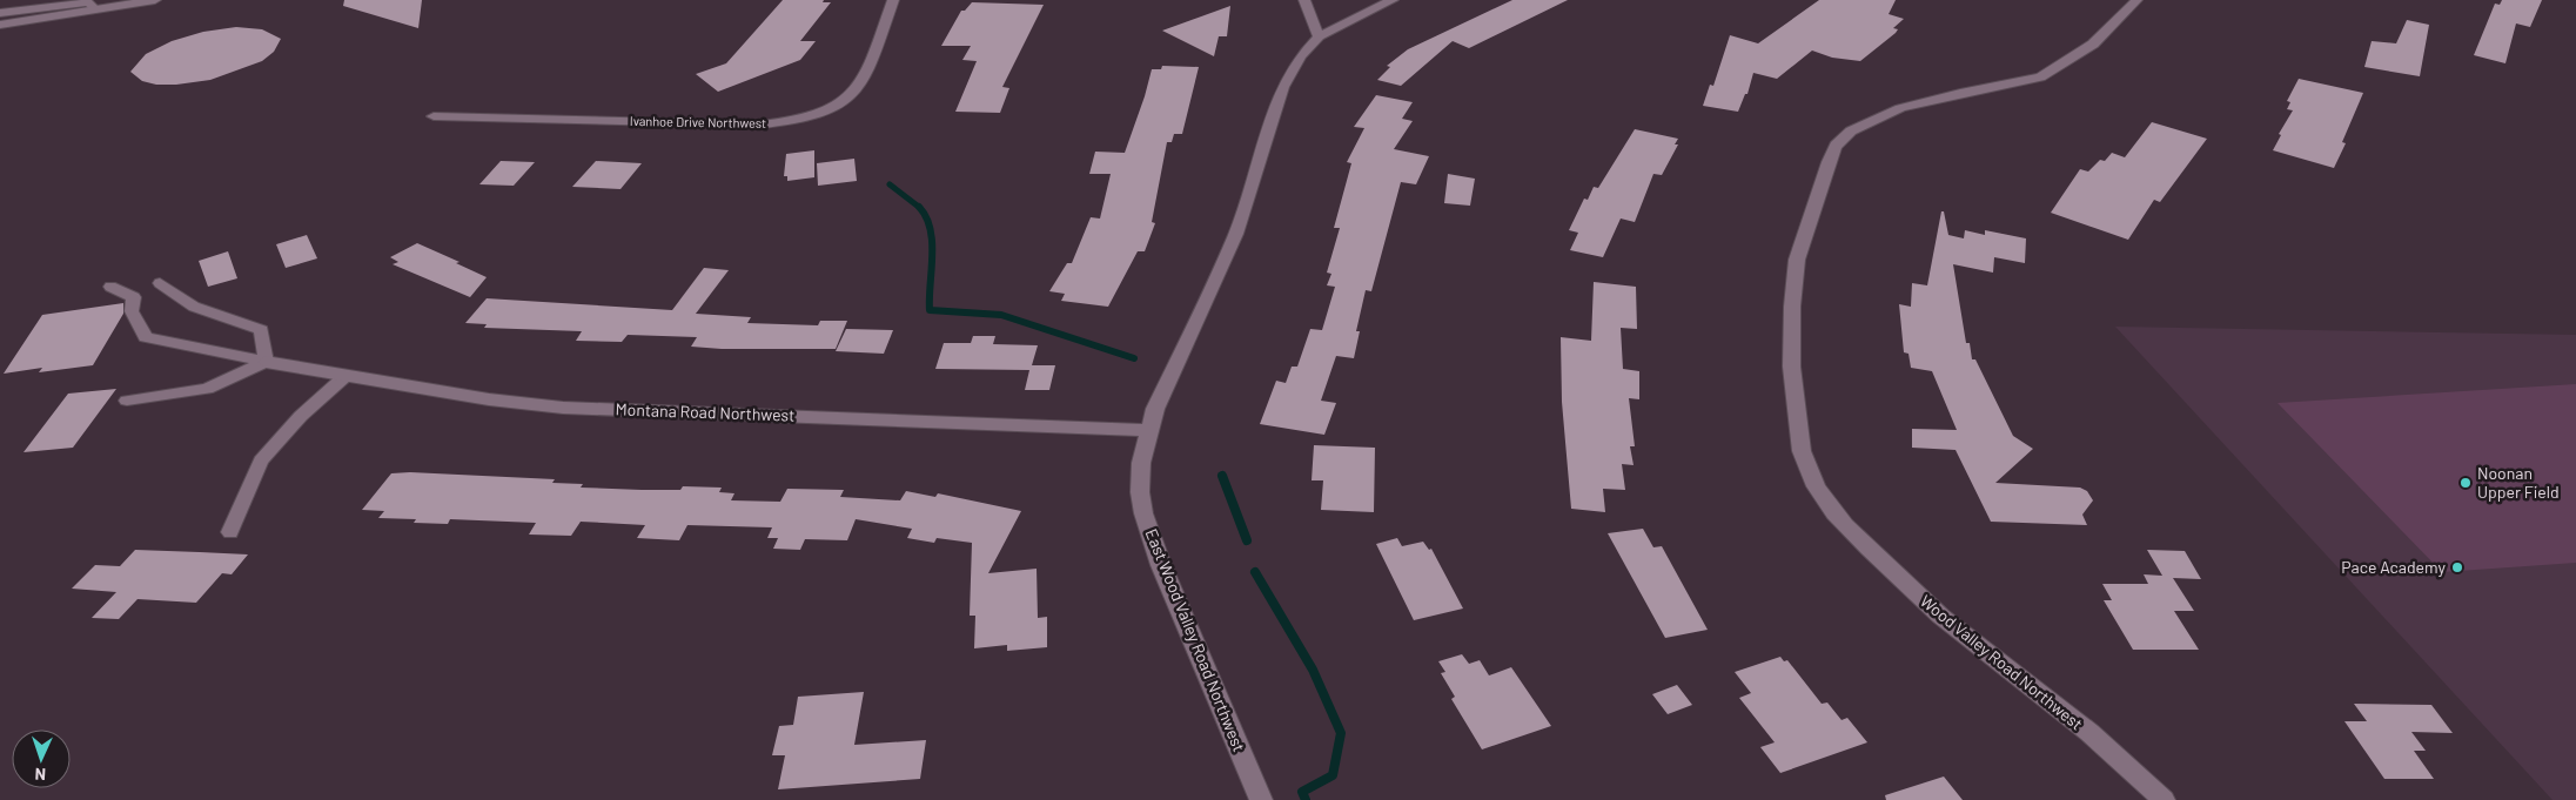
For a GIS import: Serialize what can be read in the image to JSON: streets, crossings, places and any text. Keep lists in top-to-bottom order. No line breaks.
{"streets":{"street":["Ivanhoe Drive Northwest","Montana Road Northwest","East Wood Valley Road Northwest","Wood Valley Road Northwest"]},"crossings":[["Montana Road Northwest","East Wood Valley Road Northwest"]],"places":["Noonan Upper Field","Pace Academy"],"north":"bottom"}
